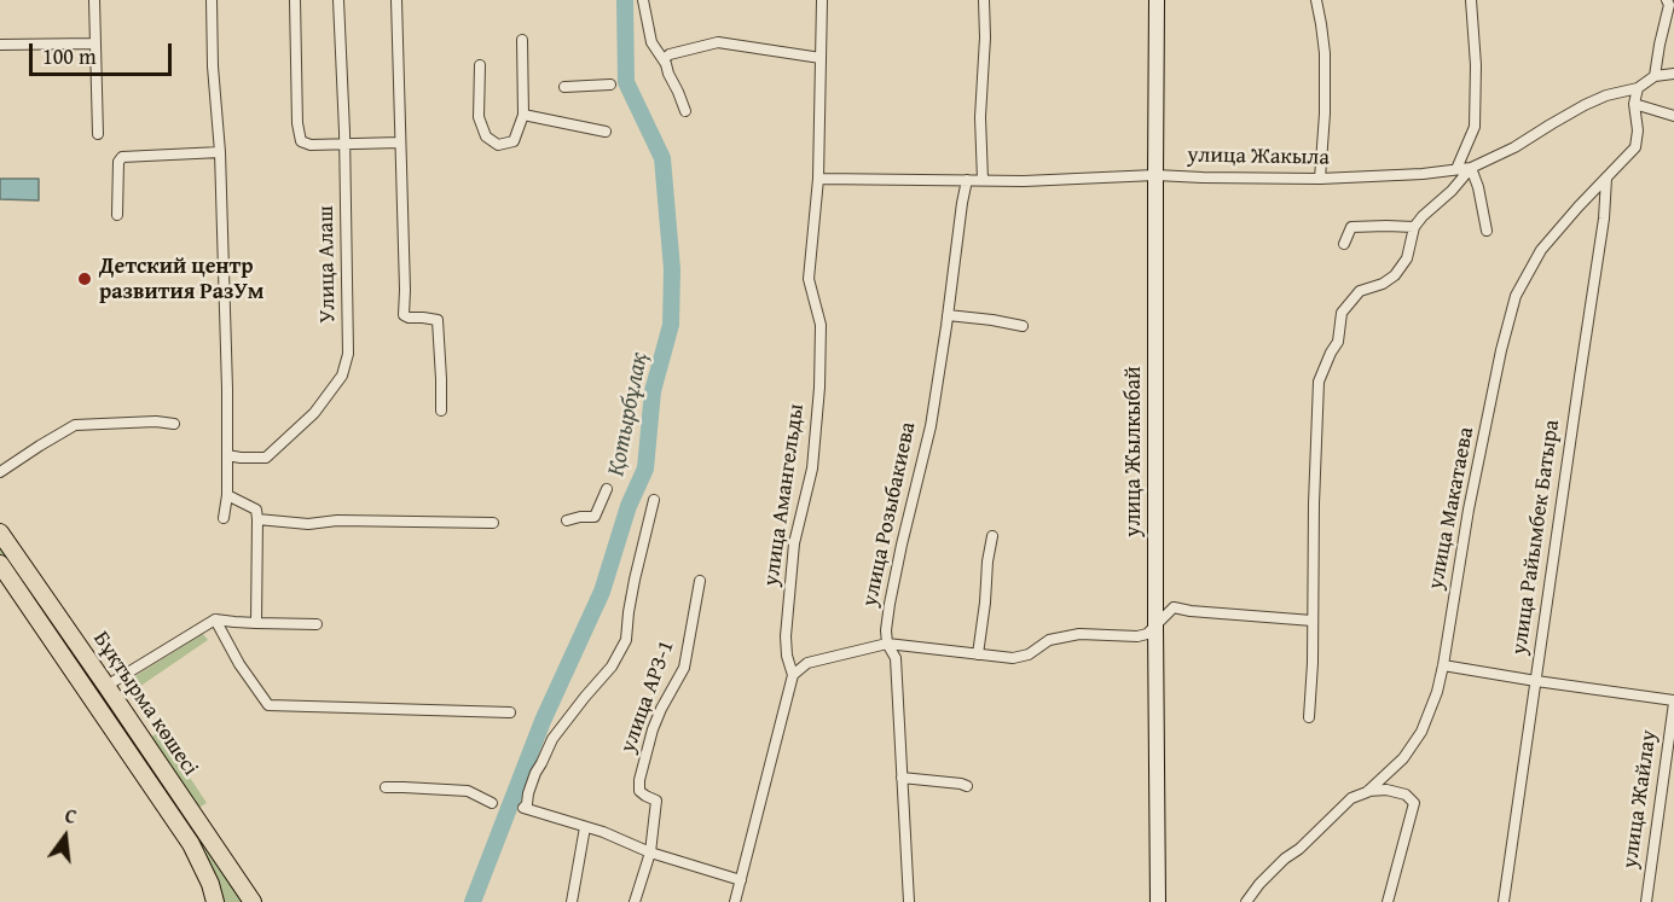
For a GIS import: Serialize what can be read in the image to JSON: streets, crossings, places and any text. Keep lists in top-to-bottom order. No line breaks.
{"streets":{"main road":["Бұқтырма көшесі"],"street":["улица Жакыла","Улица Алаш","улица Жылкыбай","улица Амангельды","улица Макатаева","улица Розыбакиева","улица Райымбек Батыра","улица АРЗ-1","улица Жайлау"]},"crossings":[["улица Жакыла","улица Жылкыбай"],["улица Жакыла","улица Амангельды"],["улица Жакыла","улица Макатаева"],["улица Жакыла","улица Розыбакиева"],["улица Макатаева","улица Райымбек Батыра"]],"water":["Қотырбұлақ"],"places":["Детский центр развития РазУм"],"scale_bar":"100 m","north":"top"}
